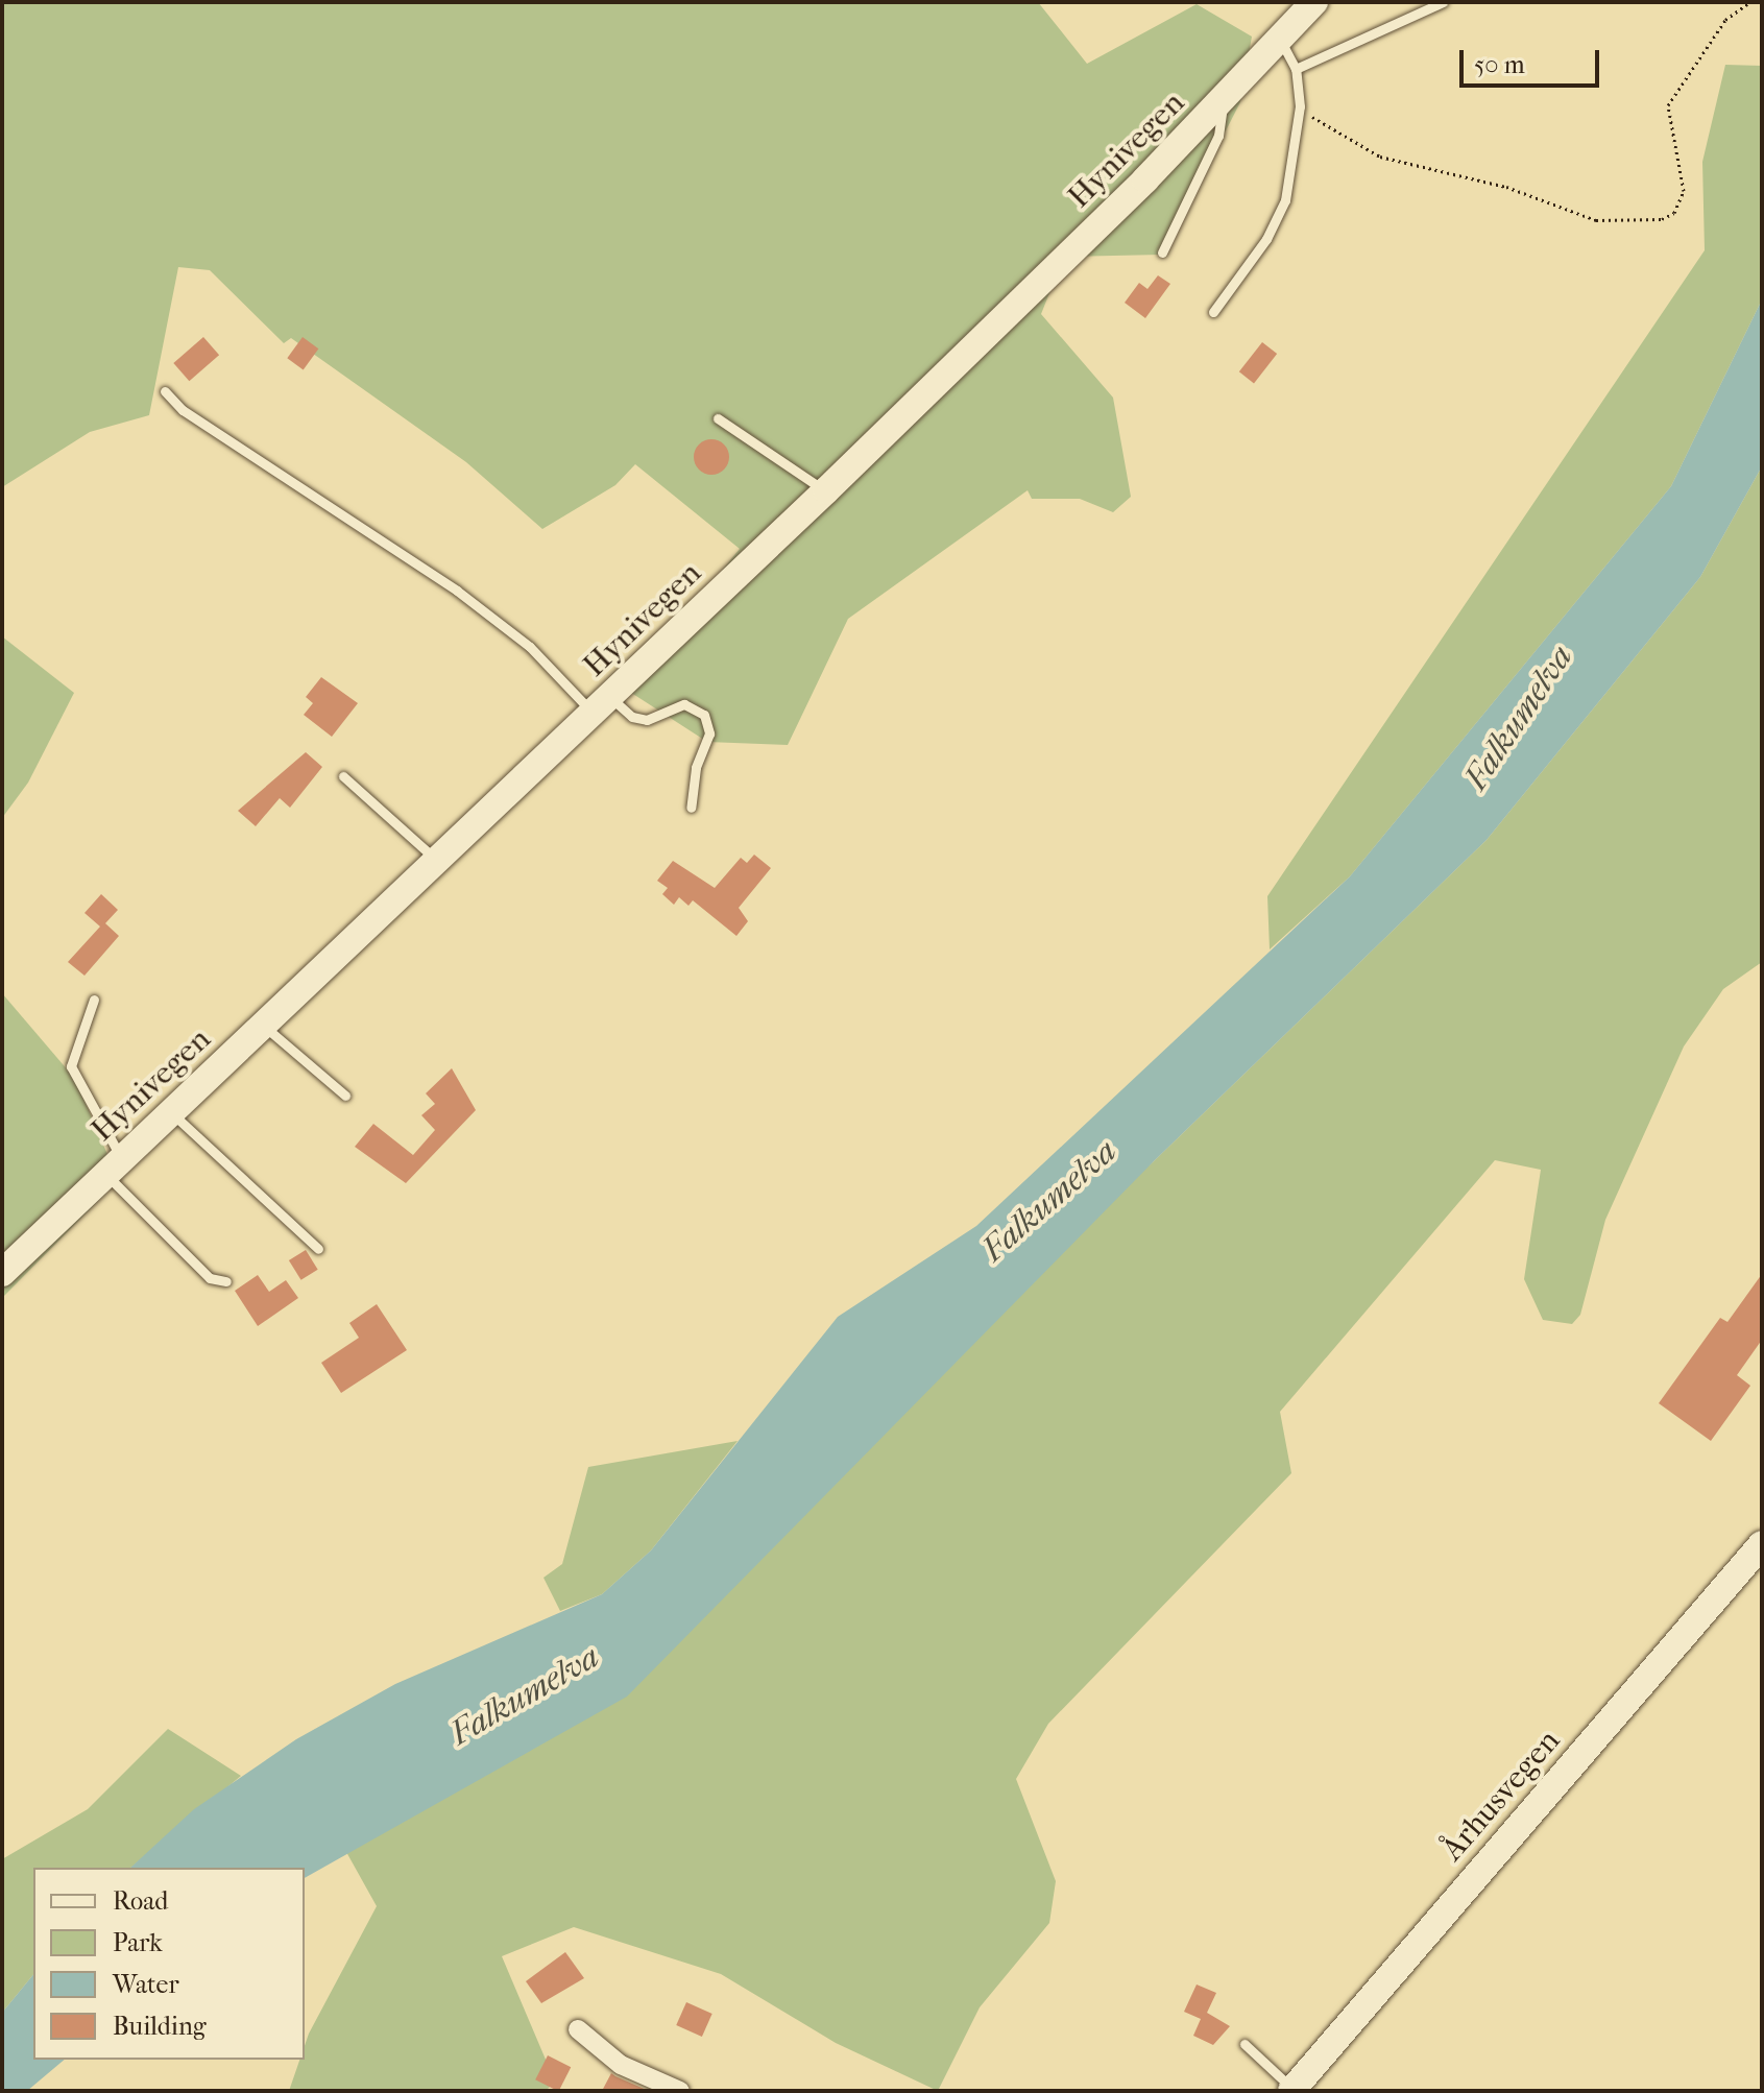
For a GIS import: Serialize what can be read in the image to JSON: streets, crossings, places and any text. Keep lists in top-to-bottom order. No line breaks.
{"streets":{"main road":["Hynivegen","Århusvegen"]},"water":["Falkumelva"],"legend":["Road","Park","Water","Building"],"scale_bar":"50 m"}
